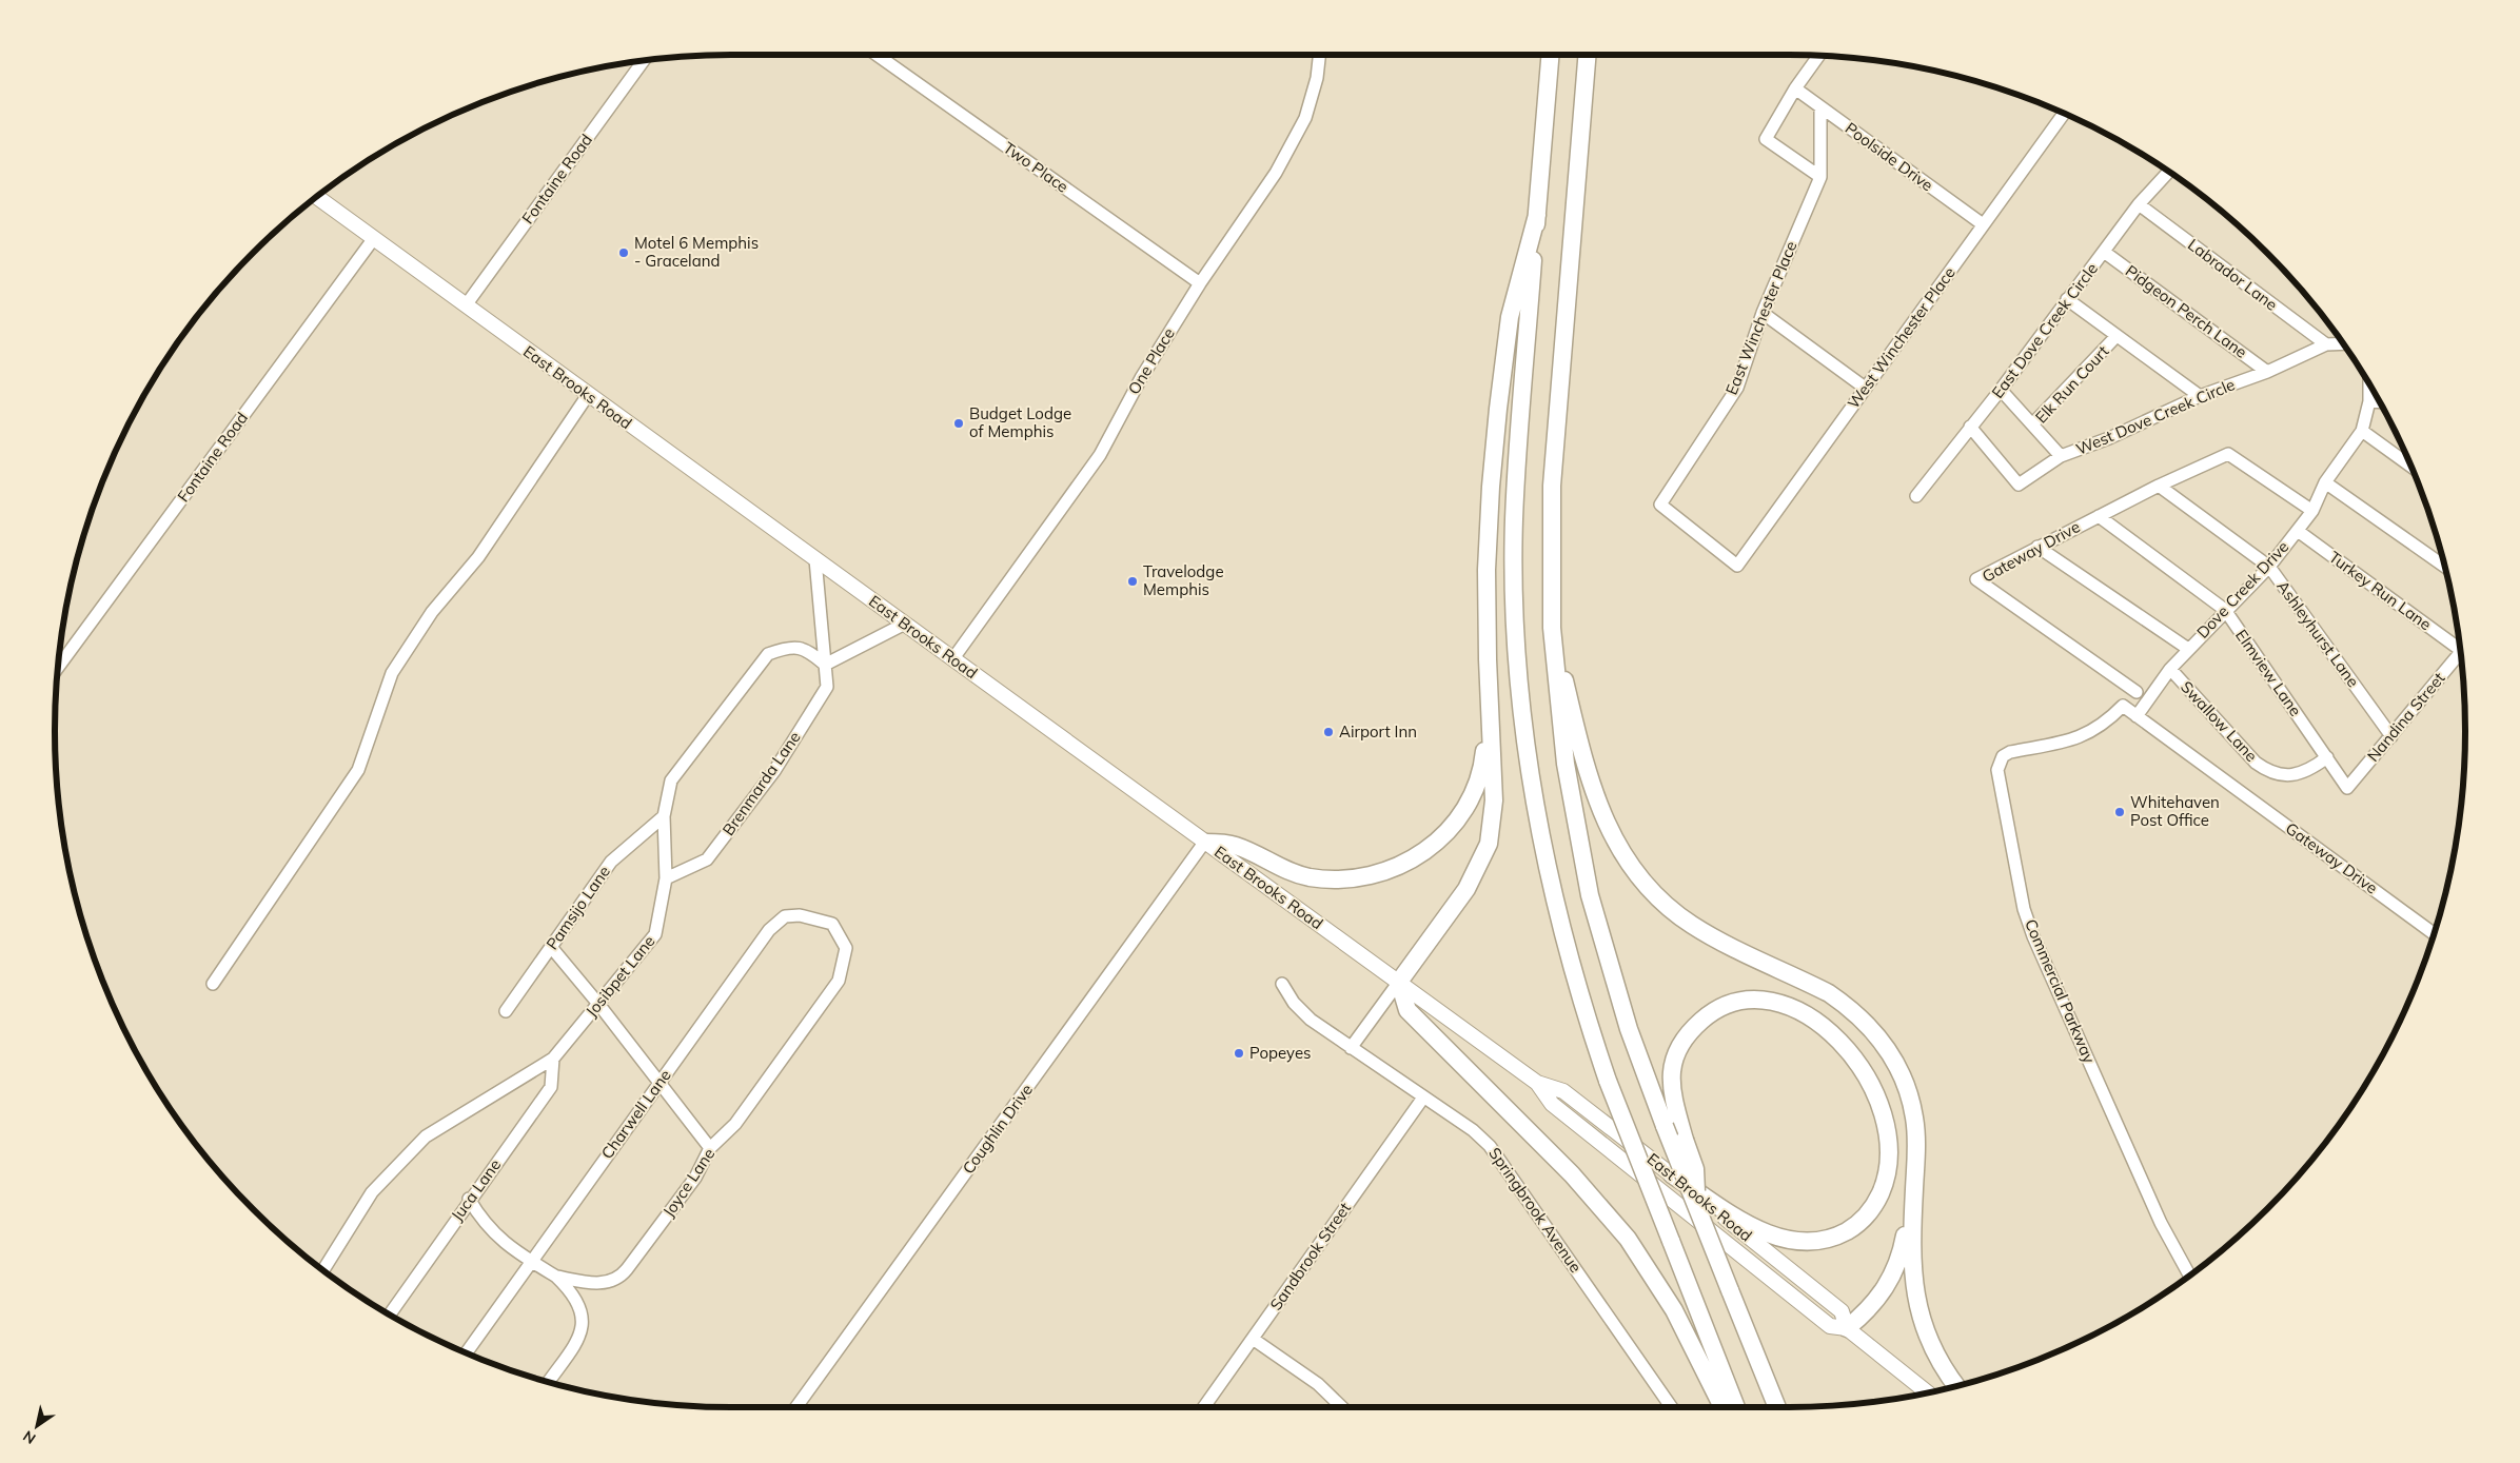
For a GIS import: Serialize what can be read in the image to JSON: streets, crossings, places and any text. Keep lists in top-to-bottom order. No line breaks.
{"streets":{"main road":["East Brooks Road"],"street":["Poolside Drive","Two Place","Fontaine Road","Labrador Lane","Pidgeon Perch Lane","East Winchester Place","East Dove Creek Circle","West Winchester Place","One Place","Elk Run Court","West Dove Creek Circle","Gateway Drive","Dove Creek Drive","Turkey Run Lane","Ashleyhurst Lane","Elmview Lane","Nandina Street","Swallow Lane","Brenmarda Lane","Pamsijo Lane","Josibpet Lane","Commercial Parkway","Charwell Lane","Coughlin Drive","Joyce Lane","Juca Lane","Springbrook Avenue","Sandbrook Street"]},"crossings":[["Poolside Drive","East Winchester Place"],["Poolside Drive","West Winchester Place"],["Two Place","One Place"],["Fontaine Road","East Brooks Road"],["Labrador Lane","East Dove Creek Circle"],["Labrador Lane","West Dove Creek Circle"],["Pidgeon Perch Lane","East Dove Creek Circle"],["Pidgeon Perch Lane","West Dove Creek Circle"],["East Winchester Place","West Winchester Place"],["East Dove Creek Circle","West Dove Creek Circle"],["One Place","East Brooks Road"],["Elk Run Court","West Dove Creek Circle"],["East Brooks Road","Coughlin Drive"],["Gateway Drive","Dove Creek Drive"],["Gateway Drive","Ashleyhurst Lane"],["Gateway Drive","Elmview Lane"],["Gateway Drive","Commercial Parkway"],["Dove Creek Drive","Turkey Run Lane"],["Dove Creek Drive","Ashleyhurst Lane"],["Dove Creek Drive","Elmview Lane"],["Dove Creek Drive","Swallow Lane"],["Ashleyhurst Lane","Nandina Street"],["Elmview Lane","Nandina Street"],["Elmview Lane","Swallow Lane"],["Brenmarda Lane","Josibpet Lane"],["Pamsijo Lane","Josibpet Lane"],["Josibpet Lane","Juca Lane"],["Charwell Lane","Joyce Lane"],["Springbrook Avenue","Sandbrook Street"]],"places":["Motel 6 Memphis - Graceland","Budget Lodge of Memphis","Travelodge Memphis","Airport Inn","Whitehaven Post Office","Popeyes"],"north":"bottom left"}
